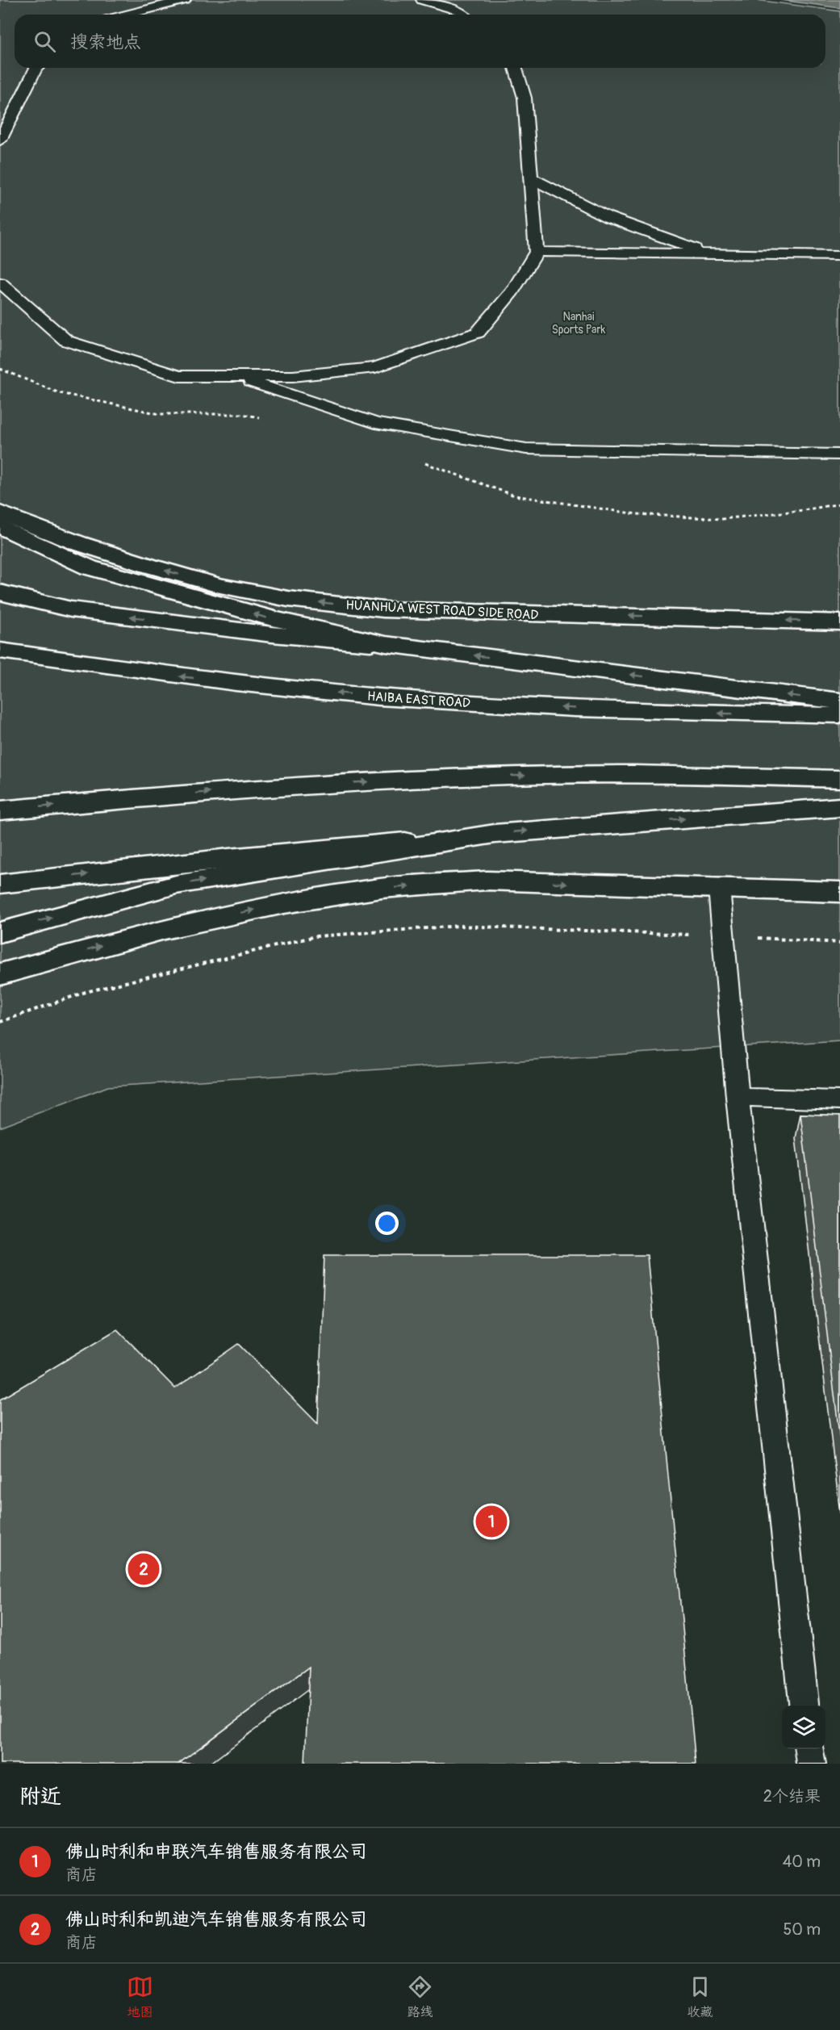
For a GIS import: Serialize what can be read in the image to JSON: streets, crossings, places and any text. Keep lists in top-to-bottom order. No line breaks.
{"streets":{"main road":["HUANHUA WEST ROAD SIDE ROAD","HAIBA EAST ROAD"]},"parks":["Nanhai Sports Park"],"page":{"search":"搜索地点","pins":["1","2"],"heading":["附近","2个结果"],"list":[{"mark":"1","name":"佛山时利和申联汽车销售服务有限公司","note":"商店","value":"40 m"},{"mark":"2","name":"佛山时利和凯迪汽车销售服务有限公司","note":"商店","value":"50 m"}],"nav":["地图","路线","收藏"]}}
